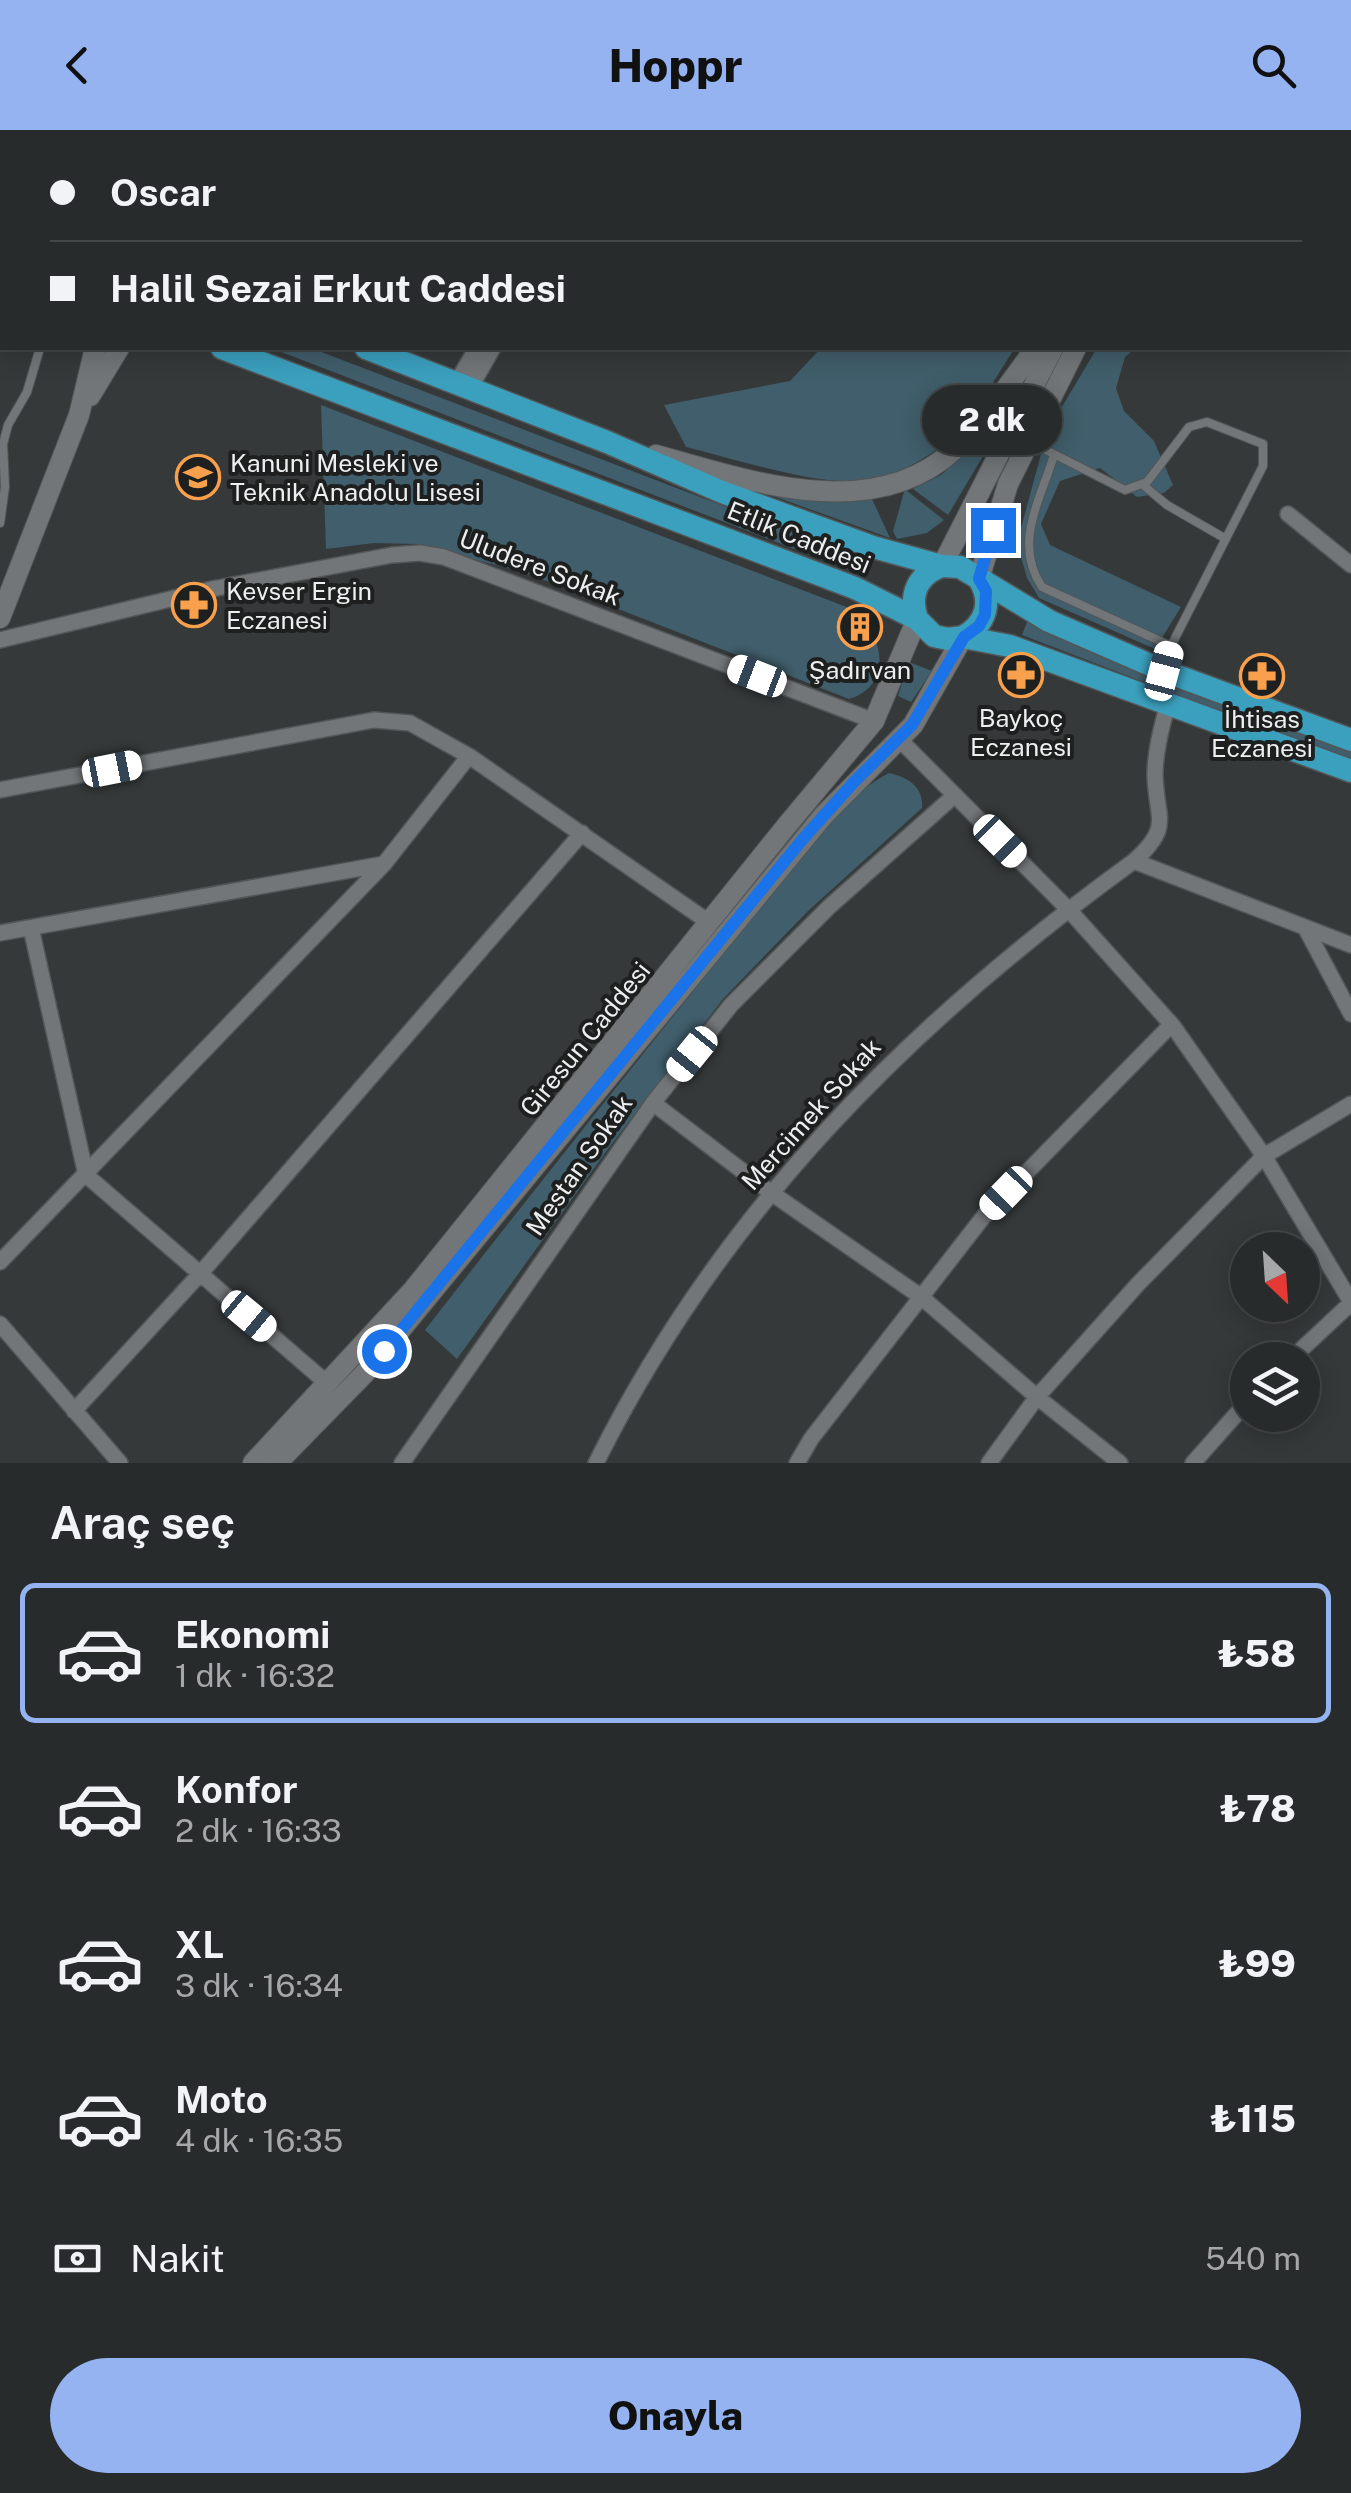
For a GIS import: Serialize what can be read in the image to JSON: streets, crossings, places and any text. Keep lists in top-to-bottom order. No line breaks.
{"streets":{"main road":["Etlik Caddesi","Giresun Caddesi"],"street":["Uludere Sokak","Mercimek Sokak","Mestan Sokak"]},"crossings":[["Etlik Caddesi","Giresun Caddesi"],["Etlik Caddesi","Mercimek Sokak"],["Uludere Sokak","Giresun Caddesi"]],"places":{"school or university":["Kanuni Mesleki ve Teknik Anadolu Lisesi"],"pharmacy":["Kevser Ergin Eczanesi","Baykoç Eczanesi","İhtisas Eczanesi"],"building":["Şadırvan"]},"north":"bottom right","page":{"header":"Hoppr","banner":["Oscar","Halil Sezai Erkut Caddesi"],"bubble":"2 dk","heading":"Araç seç","list":[{"name":"Ekonomi","note":"1 dk · 16:32","value":"₺58"},{"name":"Konfor","note":"2 dk · 16:33","value":"₺78"},{"name":"XL","note":"3 dk · 16:34","value":"₺99"},{"name":"Moto","note":"4 dk · 16:35","value":"₺115"}],"pay":["Nakit","540 m"],"buttons":"Onayla"}}
